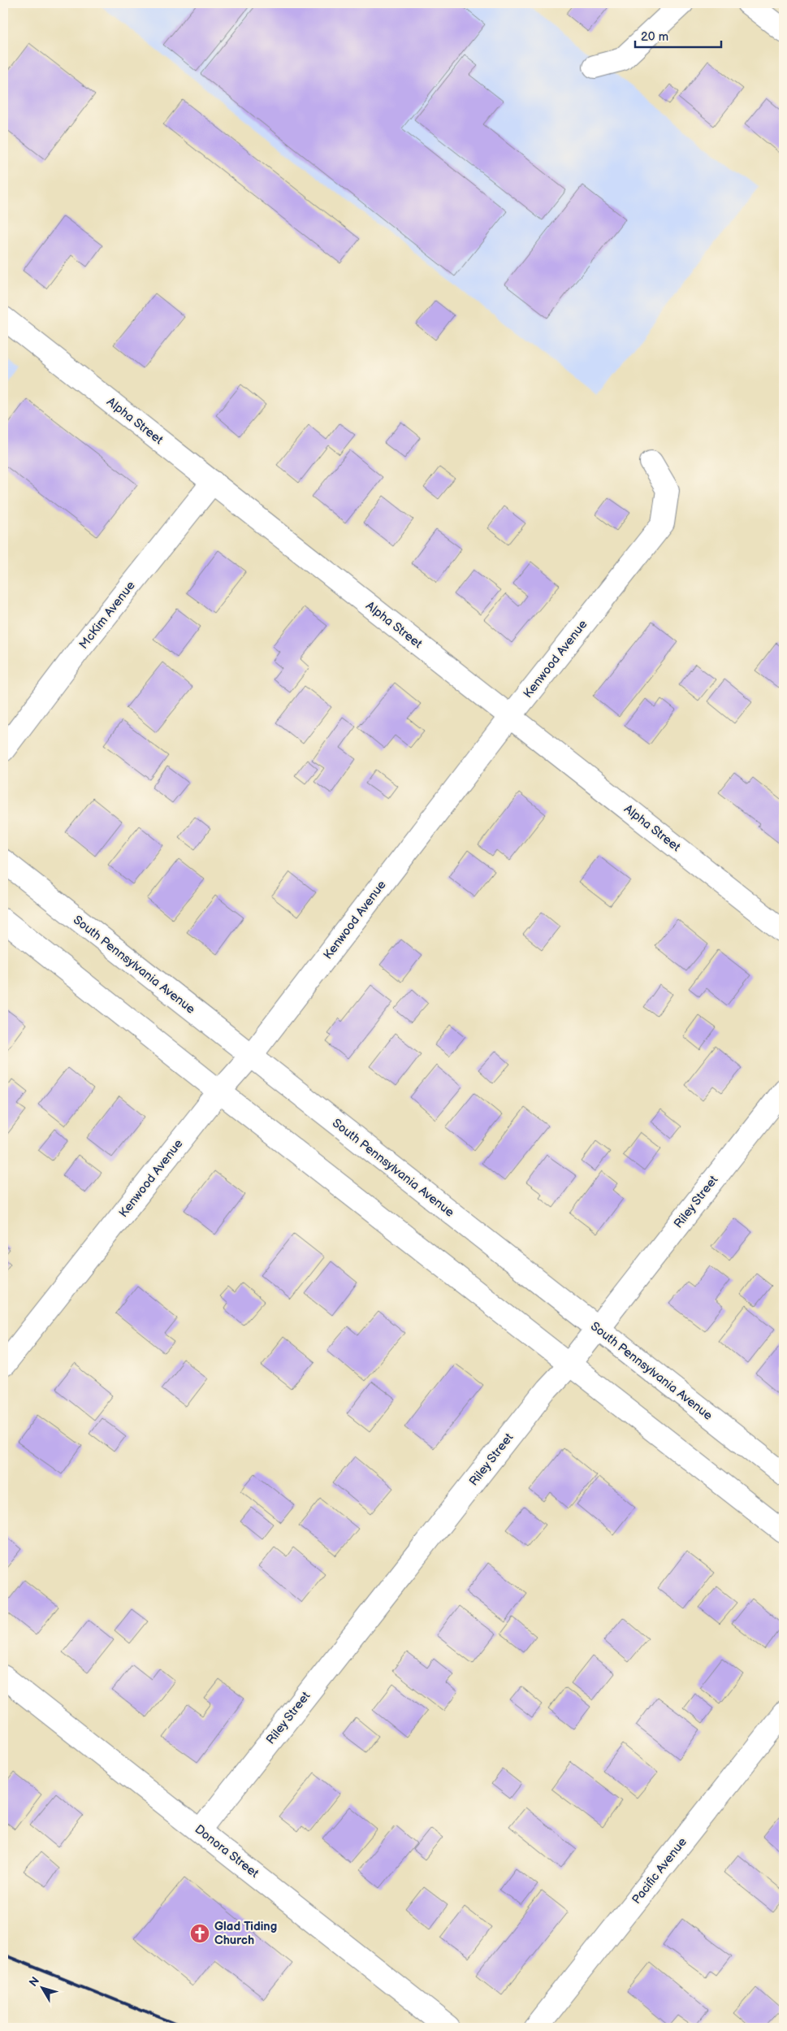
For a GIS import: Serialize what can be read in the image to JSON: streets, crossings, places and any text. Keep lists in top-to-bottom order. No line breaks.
{"streets":{"street":["Alpha Street","McKim Avenue","Kenwood Avenue","South Pennsylvania Avenue","Riley Street","Donora Street","Pacific Avenue"]},"crossings":[["Alpha Street","McKim Avenue"],["Alpha Street","Kenwood Avenue"],["Kenwood Avenue","South Pennsylvania Avenue"],["South Pennsylvania Avenue","Riley Street"],["Riley Street","Donora Street"]],"places":{"church":["Glad Tiding Church"]},"scale_bar":"20 m","north":"top left"}
